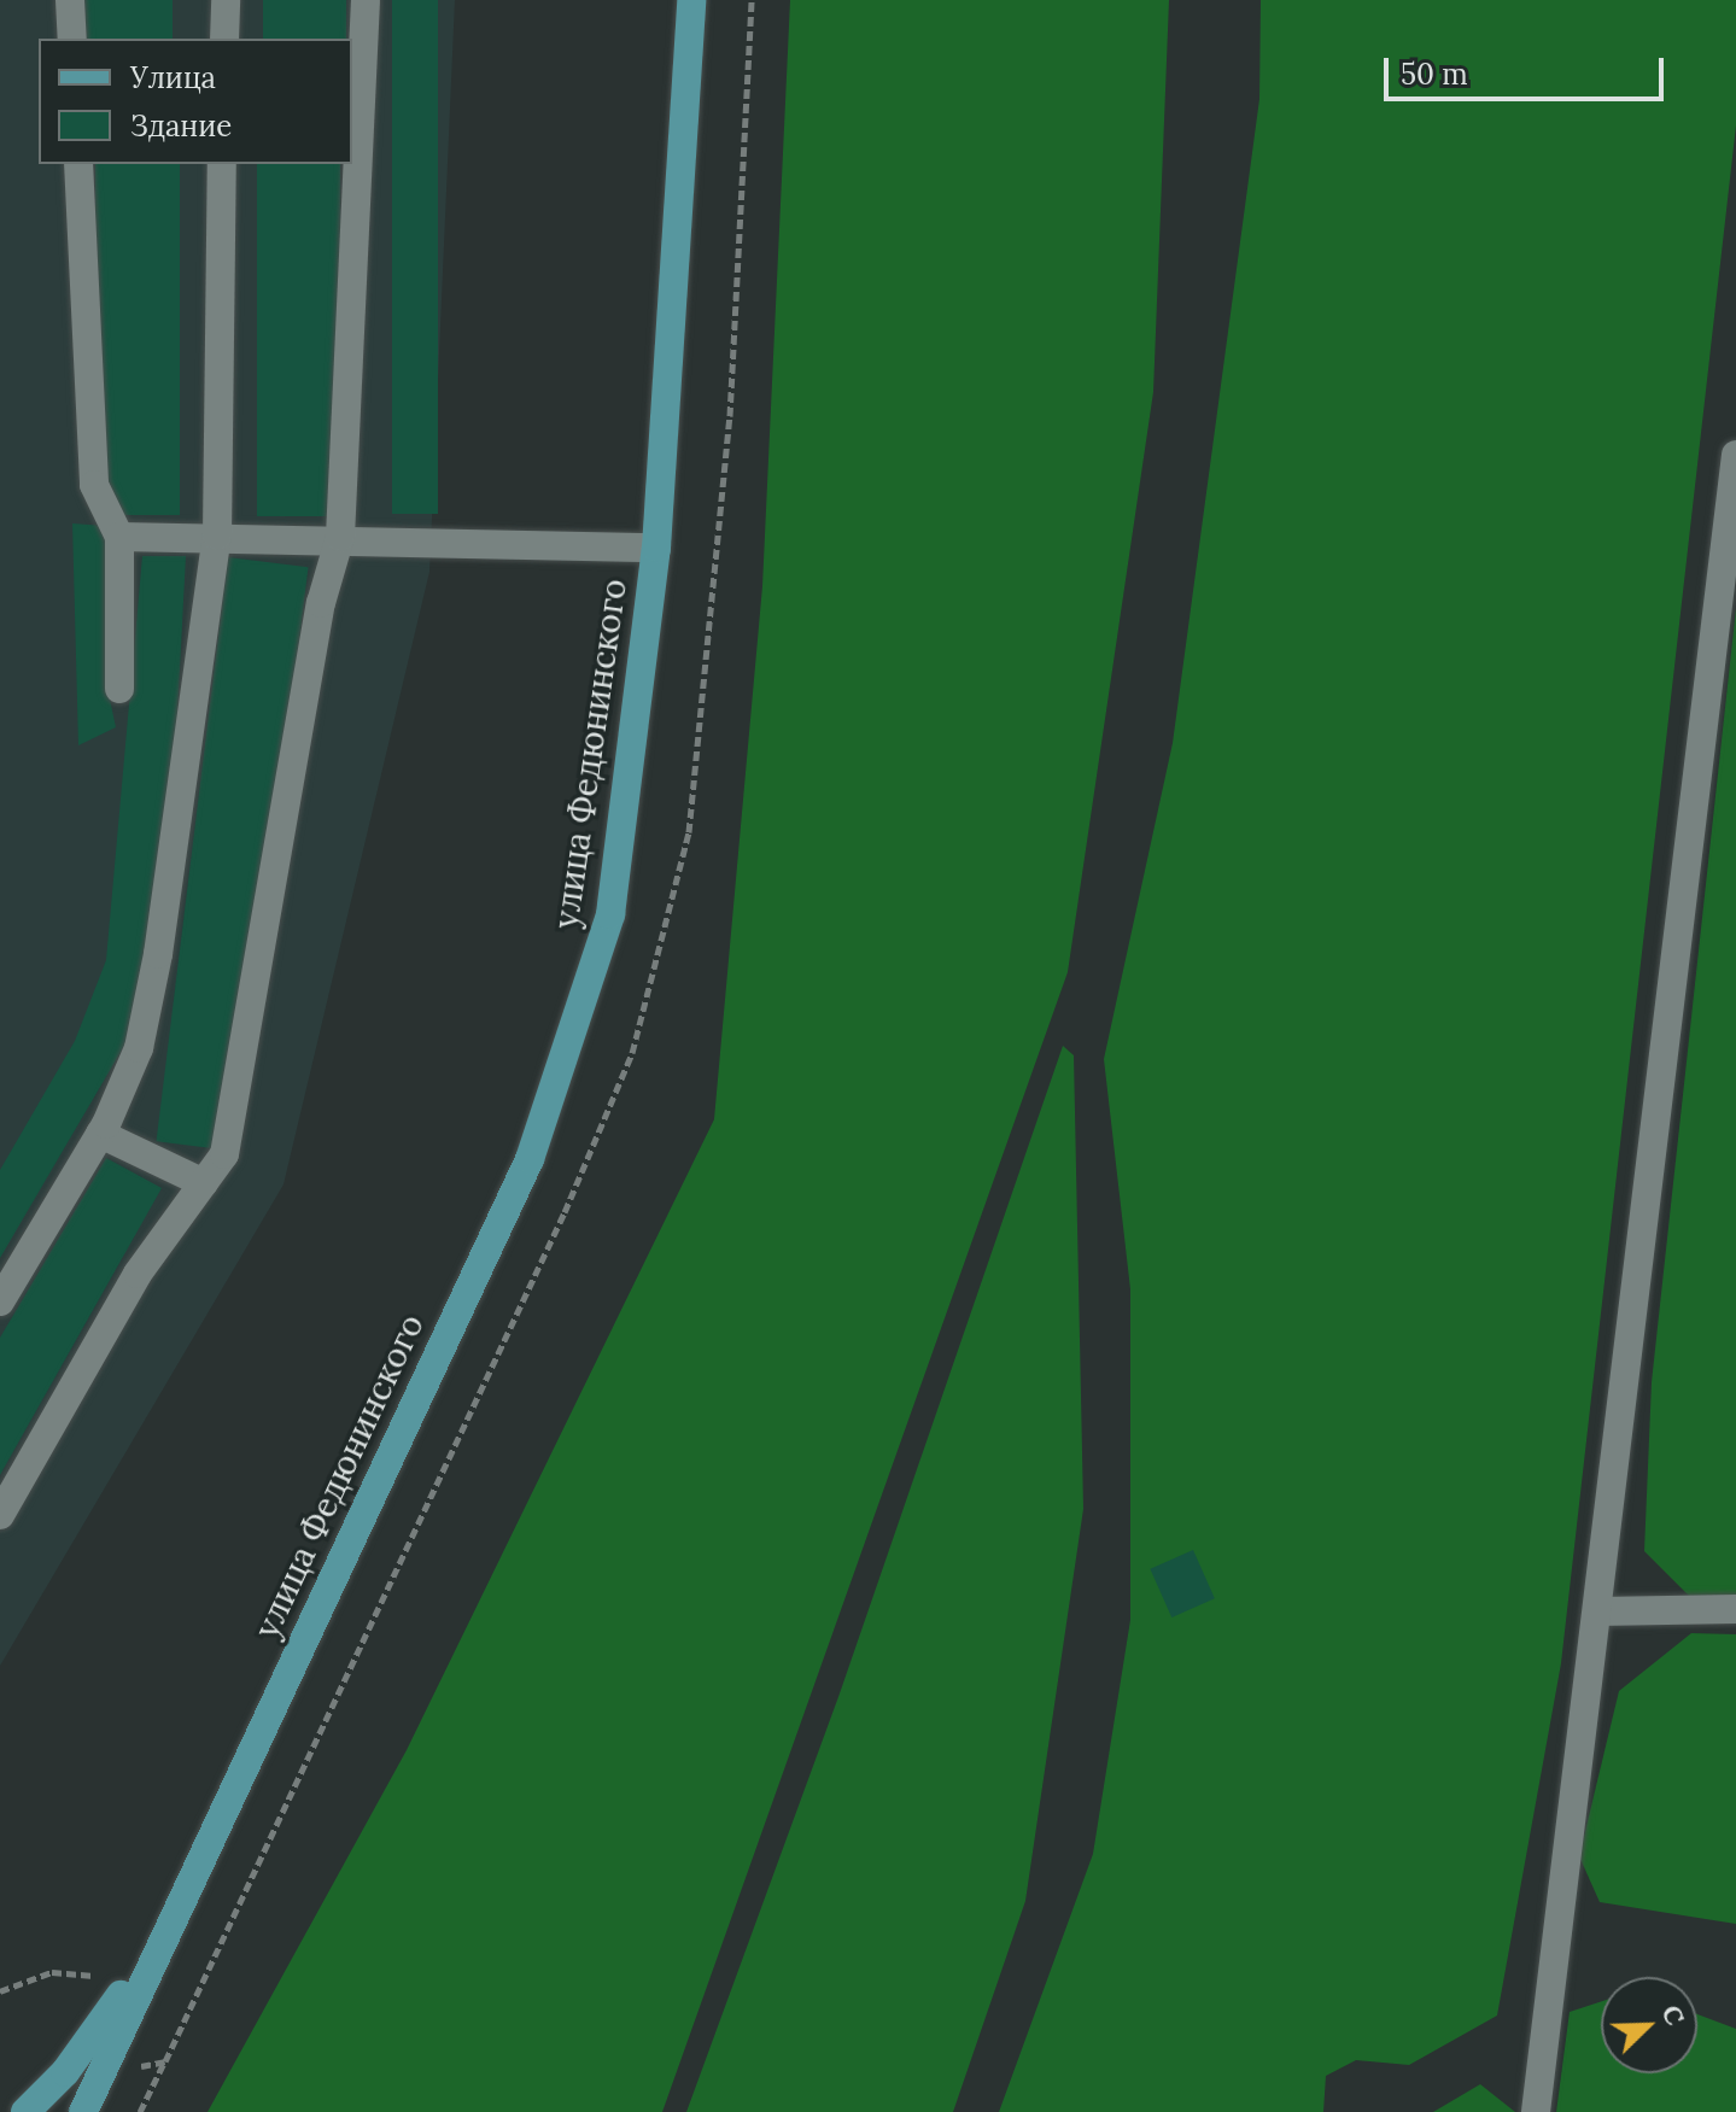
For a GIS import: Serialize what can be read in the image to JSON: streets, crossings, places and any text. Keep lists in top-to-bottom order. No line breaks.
{"streets":{"main road":["улица Федюнинского"]},"legend":["Улица","Здание"],"scale_bar":"50 m","north":"top right"}
